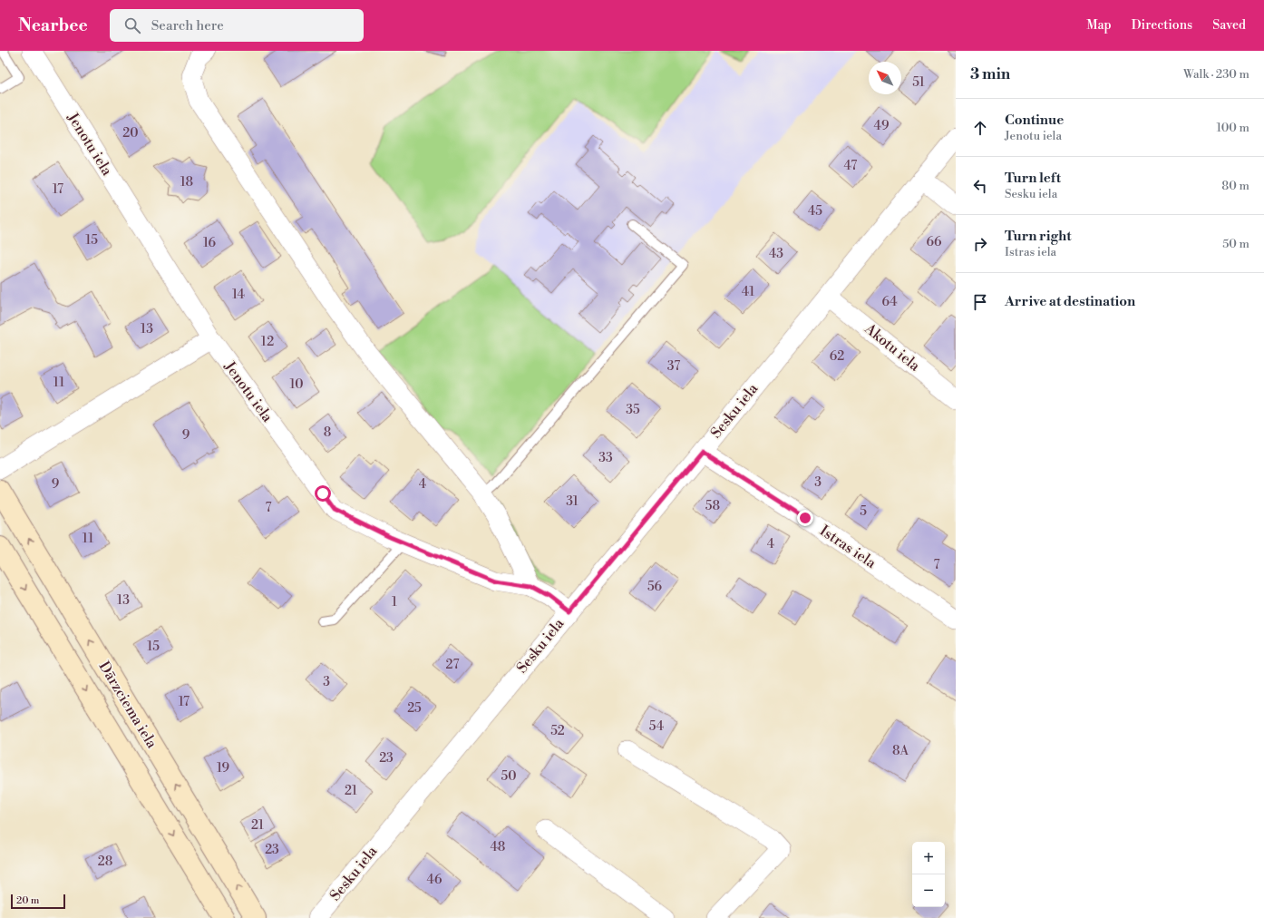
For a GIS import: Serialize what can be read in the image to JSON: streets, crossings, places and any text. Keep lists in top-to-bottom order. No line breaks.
{"streets":{"main road":["Dārzciema iela"],"street":["Jenotu iela","Akotu iela","Sesku iela","Istras iela"]},"crossings":[["Jenotu iela","Sesku iela"],["Akotu iela","Sesku iela"],["Sesku iela","Istras iela"]],"house_numbers":["51","49","20","47","18","17","45","15","66","16","43","41","14","64","13","12","62","37","11","10","35","8","9","33","3","9","4","31","58","7","5","11","4","7","56","13","1","15","27","3","17","25","54","52","8A","23","19","50","21","21","48","23","28","46"],"scale_bar":"20 m","north":"top left","page":{"header":"Nearbee","search":"Search here","nav":["Map","Directions","Saved"],"heading":["3 min","Walk · 230 m"],"list":[["Continue","Jenotu iela","100 m"],["Turn left","Sesku iela","80 m"],["Turn right","Istras iela","50 m"],"Arrive at destination"],"map_buttons":["+","−"],"scale":"20 m"}}
